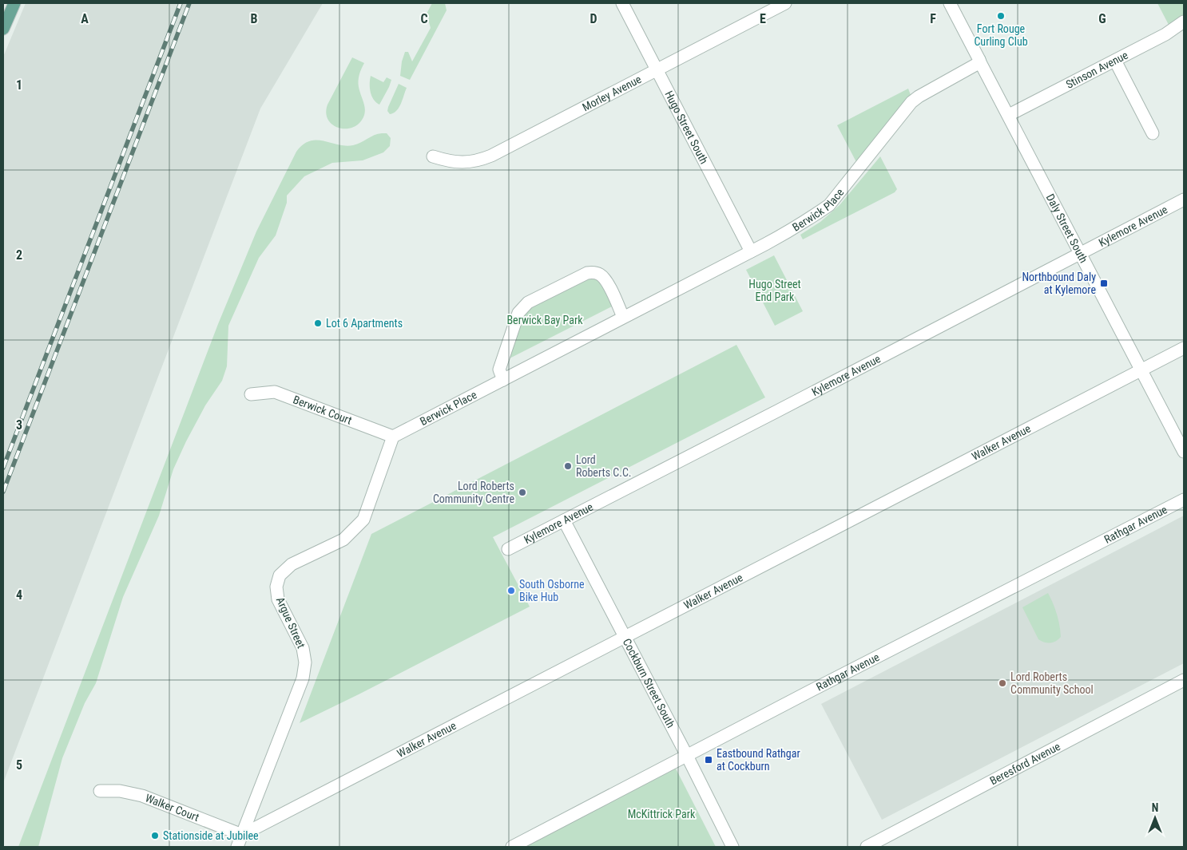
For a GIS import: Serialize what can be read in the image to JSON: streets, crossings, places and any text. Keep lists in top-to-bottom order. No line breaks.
{"streets":{"street":["Stinson Avenue","Morley Avenue","Hugo Street South","Berwick Place","Kylemore Avenue","Daly Street South","Berwick Court","Walker Avenue","Rathgar Avenue","Argue Street","Cockburn Street South","Beresford Avenue","Walker Court"]},"crossings":[["Stinson Avenue","Daly Street South"],["Morley Avenue","Hugo Street South"],["Hugo Street South","Berwick Place"],["Berwick Place","Daly Street South"],["Berwick Place","Berwick Court"],["Berwick Place","Argue Street"],["Kylemore Avenue","Daly Street South"],["Kylemore Avenue","Cockburn Street South"],["Daly Street South","Walker Avenue"],["Berwick Court","Argue Street"],["Walker Avenue","Argue Street"],["Walker Avenue","Cockburn Street South"],["Walker Avenue","Walker Court"],["Rathgar Avenue","Cockburn Street South"],["Argue Street","Walker Court"]],"parks":["Hugo Street End Park","Berwick Bay Park","McKittrick Park"],"places":{"other":["Fort Rouge Curling Club","Lot 6 Apartments","Lord Roberts C.C.","Lord Roberts Community Centre","South Osborne Bike Hub","Lord Roberts Community School","Stationside at Jubilee"],"transit":["Northbound Daly at Kylemore","Eastbound Rathgar at Cockburn"]},"north":"top","grid":{"columns":["A","B","C","D","E","F","G"],"rows":["1","2","3","4","5"]}}
